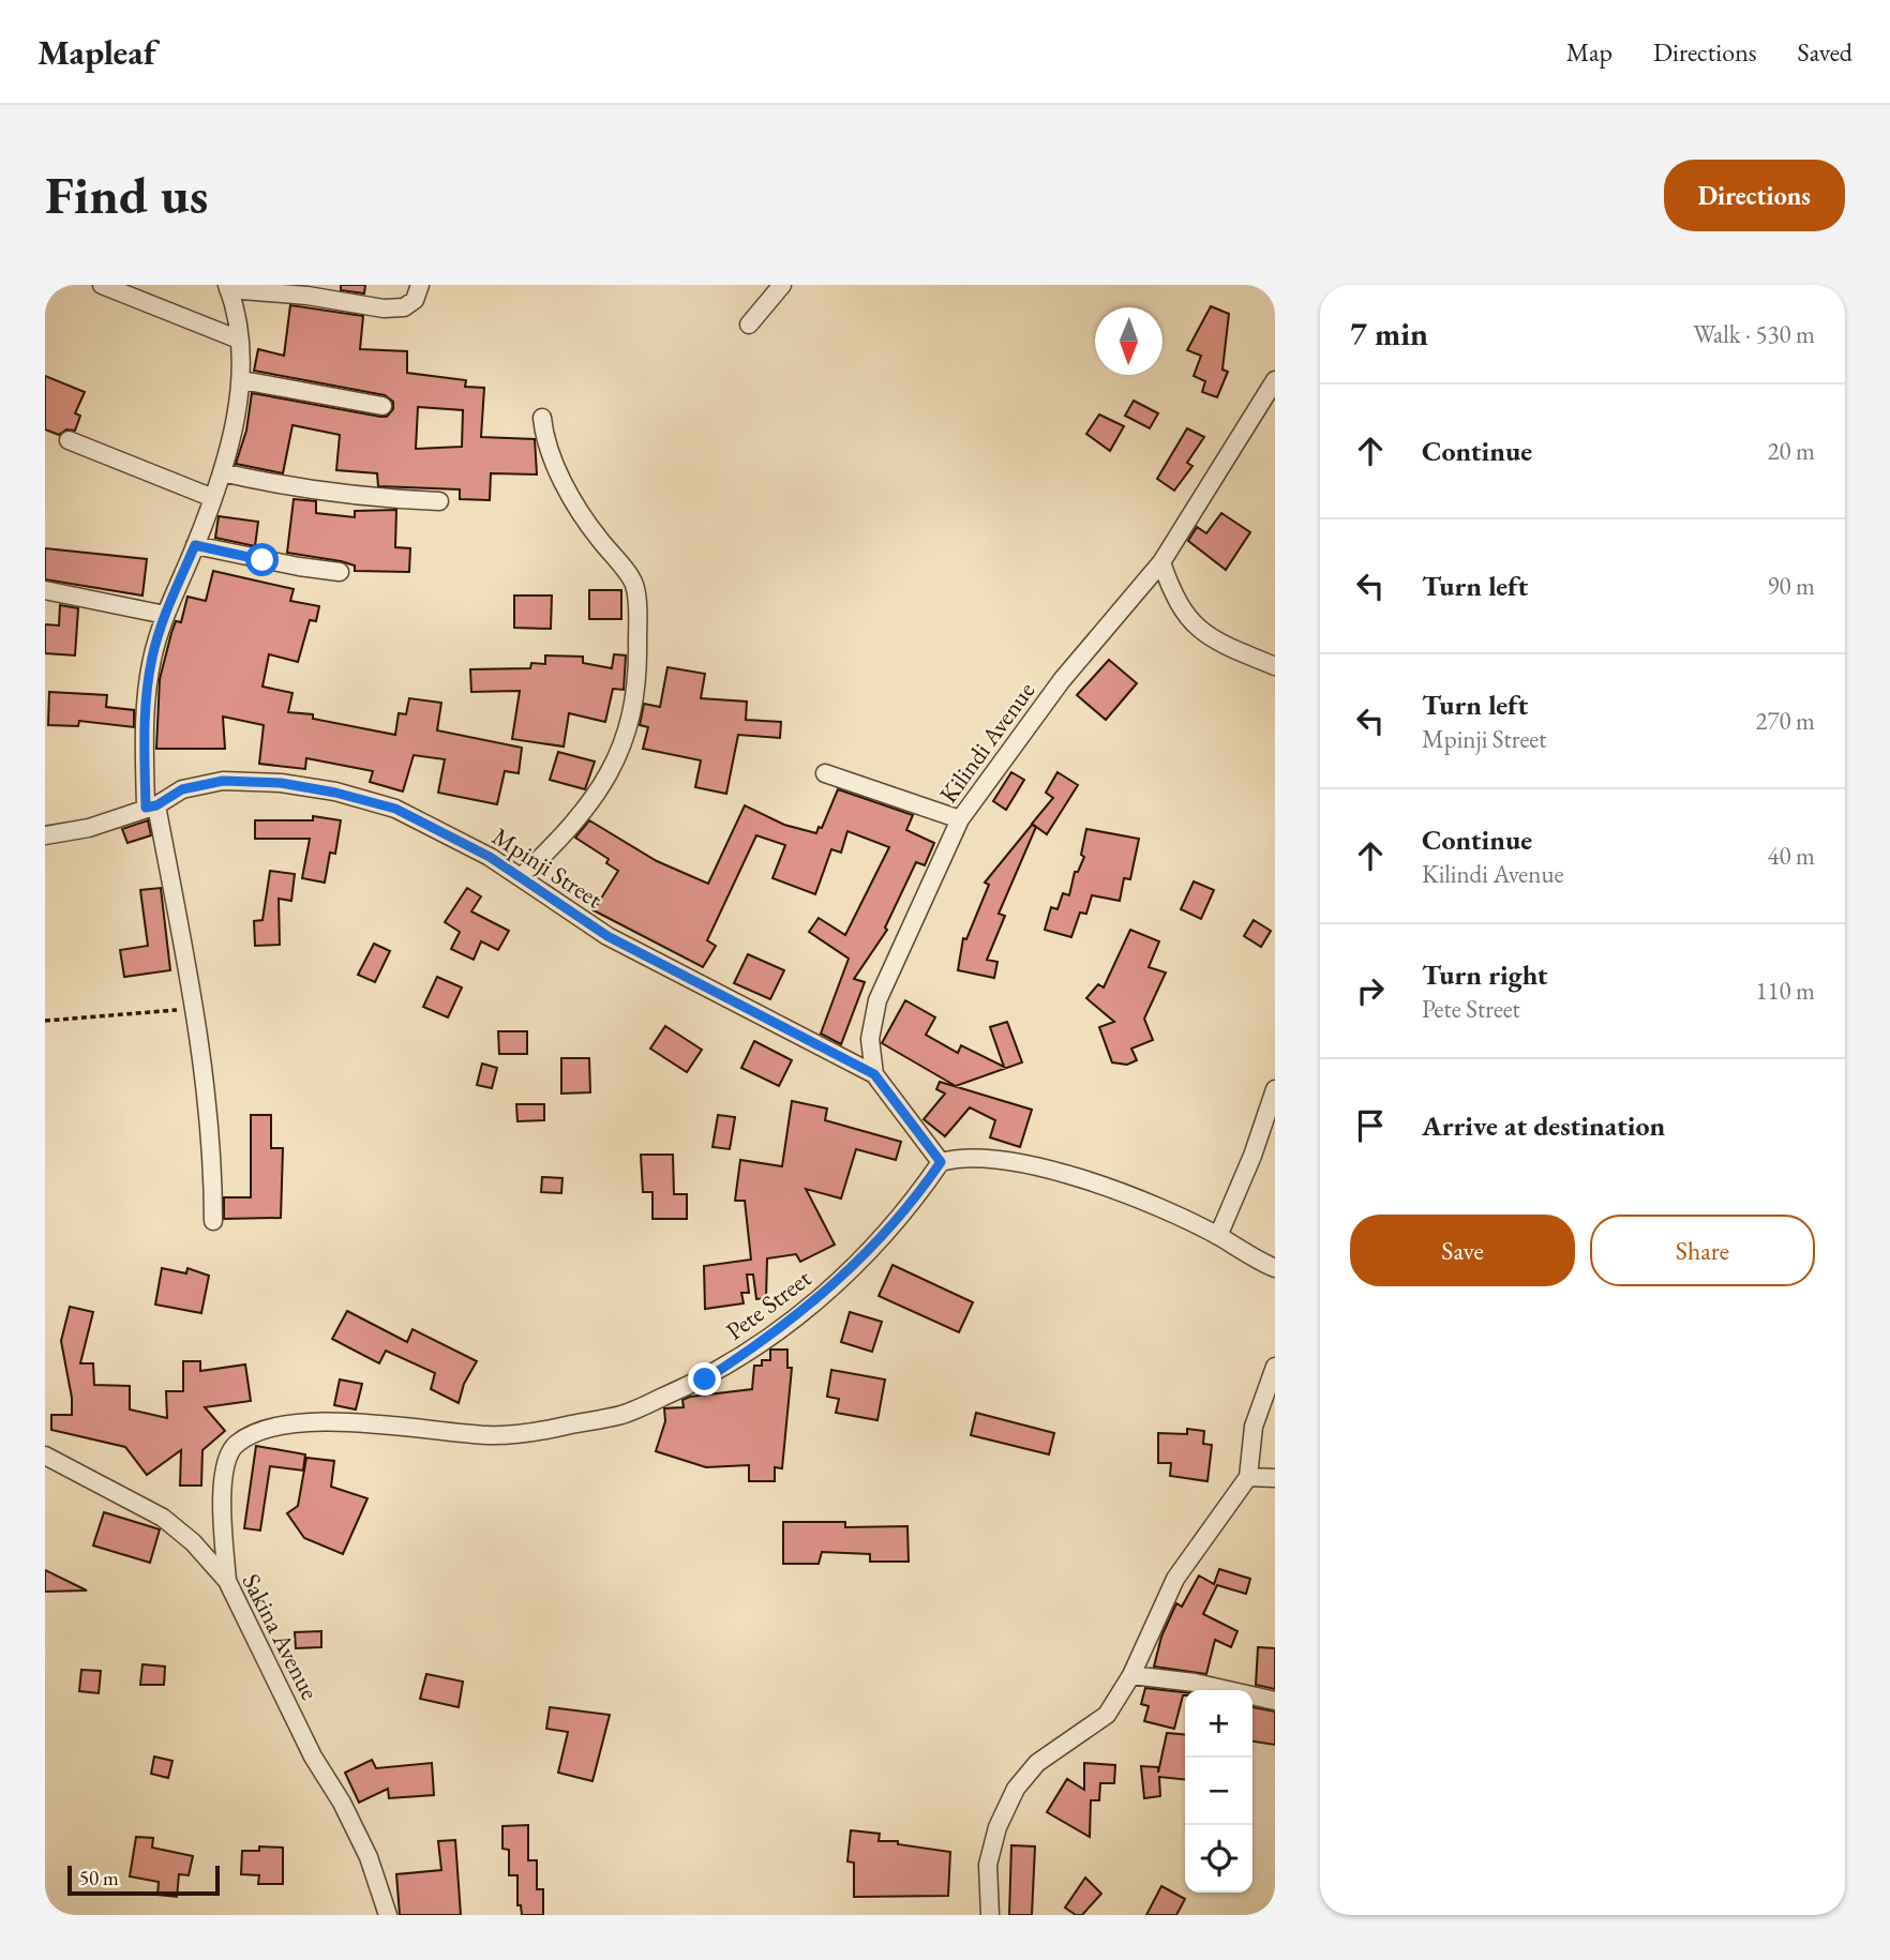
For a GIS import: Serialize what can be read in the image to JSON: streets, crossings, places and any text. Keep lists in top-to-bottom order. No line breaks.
{"streets":{"street":["Kilindi Avenue","Mpinji Street","Pete Street","Sakina Avenue"]},"crossings":[["Kilindi Avenue","Mpinji Street"],["Pete Street","Sakina Avenue"]],"scale_bar":"50 m","north":"bottom","page":{"header":"Mapleaf","nav":["Map","Directions","Saved"],"buttons":["Directions",["Save","Share"]],"title":"Find us","heading":["7 min","Walk · 530 m"],"list":[["Continue","20 m"],["Turn left","90 m"],["Turn left","Mpinji Street","270 m"],["Continue","Kilindi Avenue","40 m"],["Turn right","Pete Street","110 m"],"Arrive at destination"],"map_buttons":["+","−"],"scale":"50 m"}}
